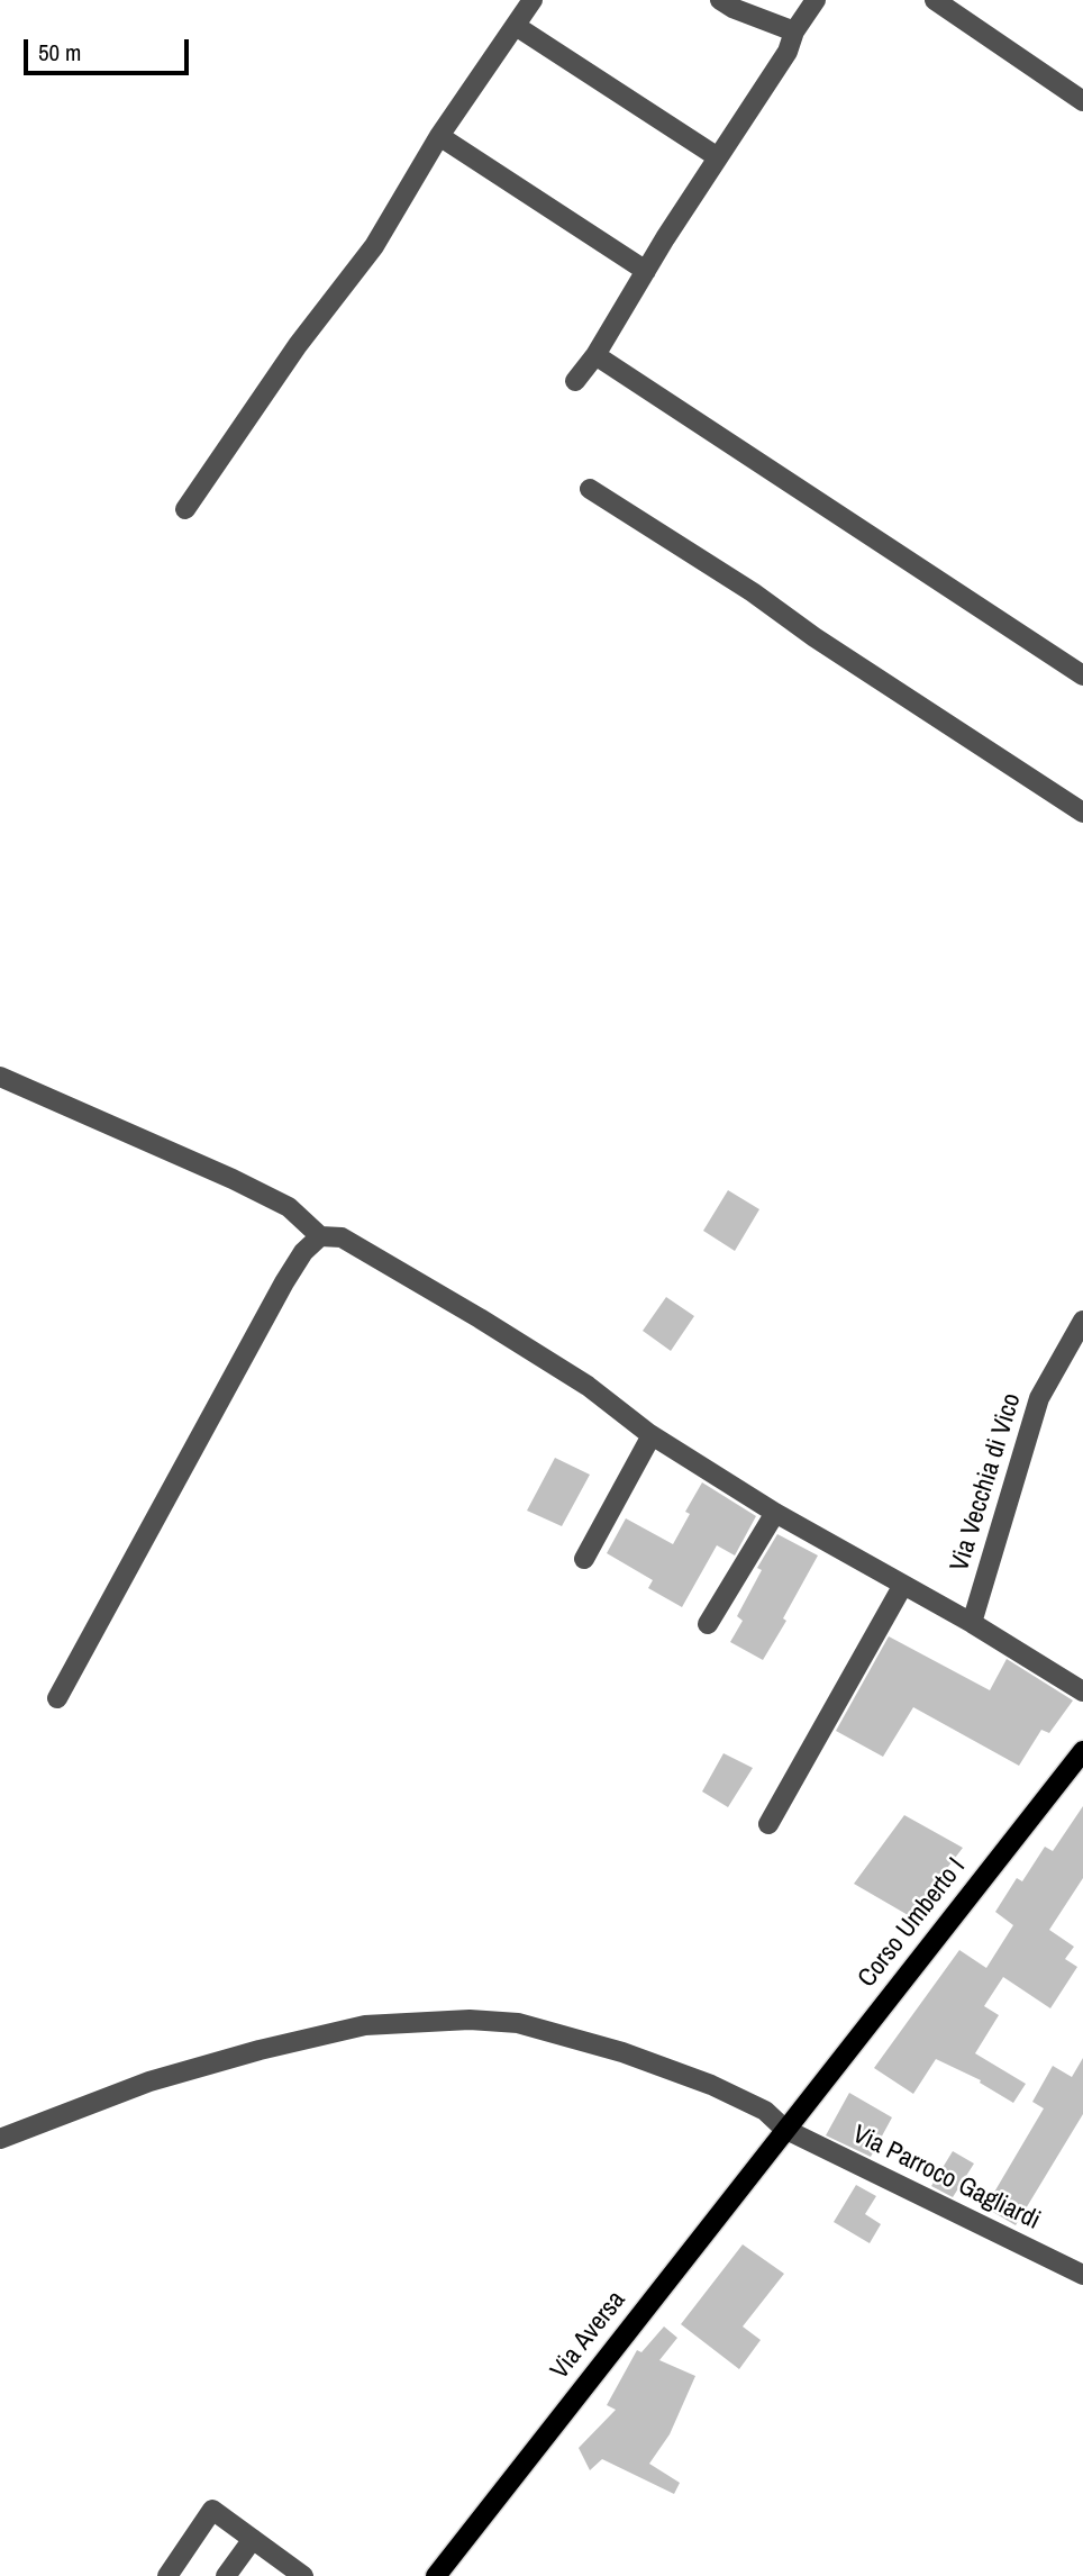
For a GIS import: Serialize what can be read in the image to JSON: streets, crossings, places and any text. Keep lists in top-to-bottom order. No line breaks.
{"streets":{"main road":["Corso Umberto I","Via Aversa"],"street":["Via Vecchia di Vico","Via Parroco Gagliardi"]},"crossings":[["Corso Umberto I","Via Parroco Gagliardi"],["Corso Umberto I","Via Aversa"],["Via Parroco Gagliardi","Via Aversa"]],"scale_bar":"50 m"}
